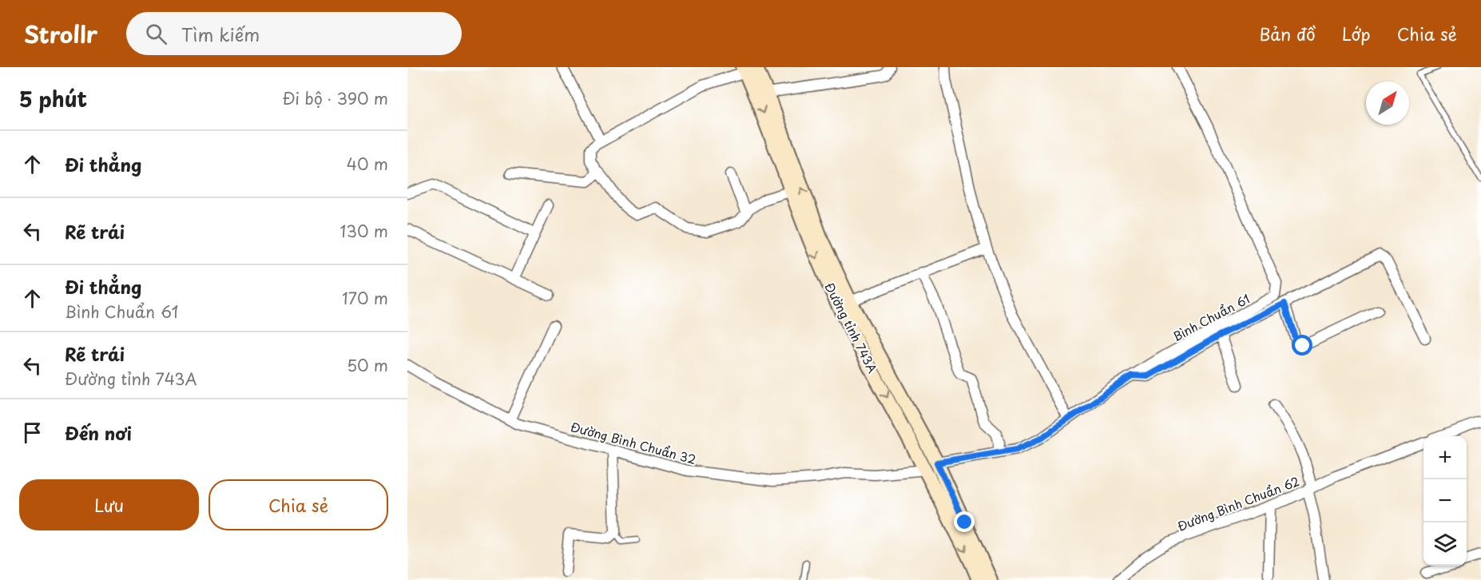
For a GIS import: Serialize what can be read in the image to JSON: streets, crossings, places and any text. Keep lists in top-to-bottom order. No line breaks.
{"streets":{"main road":["Đường tỉnh 743A"],"street":["Bình Chuẩn 61","Đường Bình Chuẩn 32","Đường Bình Chuẩn 62"]},"crossings":[["Bình Chuẩn 61","Đường tỉnh 743A"],["Bình Chuẩn 61","Đường Bình Chuẩn 32"],["Đường tỉnh 743A","Đường Bình Chuẩn 32"]],"north":"top right","page":{"header":"Strollr","search":"Tìm kiếm","nav":["Bản đồ","Lớp","Chia sẻ"],"heading":["5 phút","Đi bộ · 390 m"],"list":[["Đi thẳng","40 m"],["Rẽ trái","130 m"],["Đi thẳng","Bình Chuẩn 61","170 m"],["Rẽ trái","Đường tỉnh 743A","50 m"],"Đến nơi"],"map_buttons":["+","−"],"buttons":["Lưu","Chia sẻ"]}}
